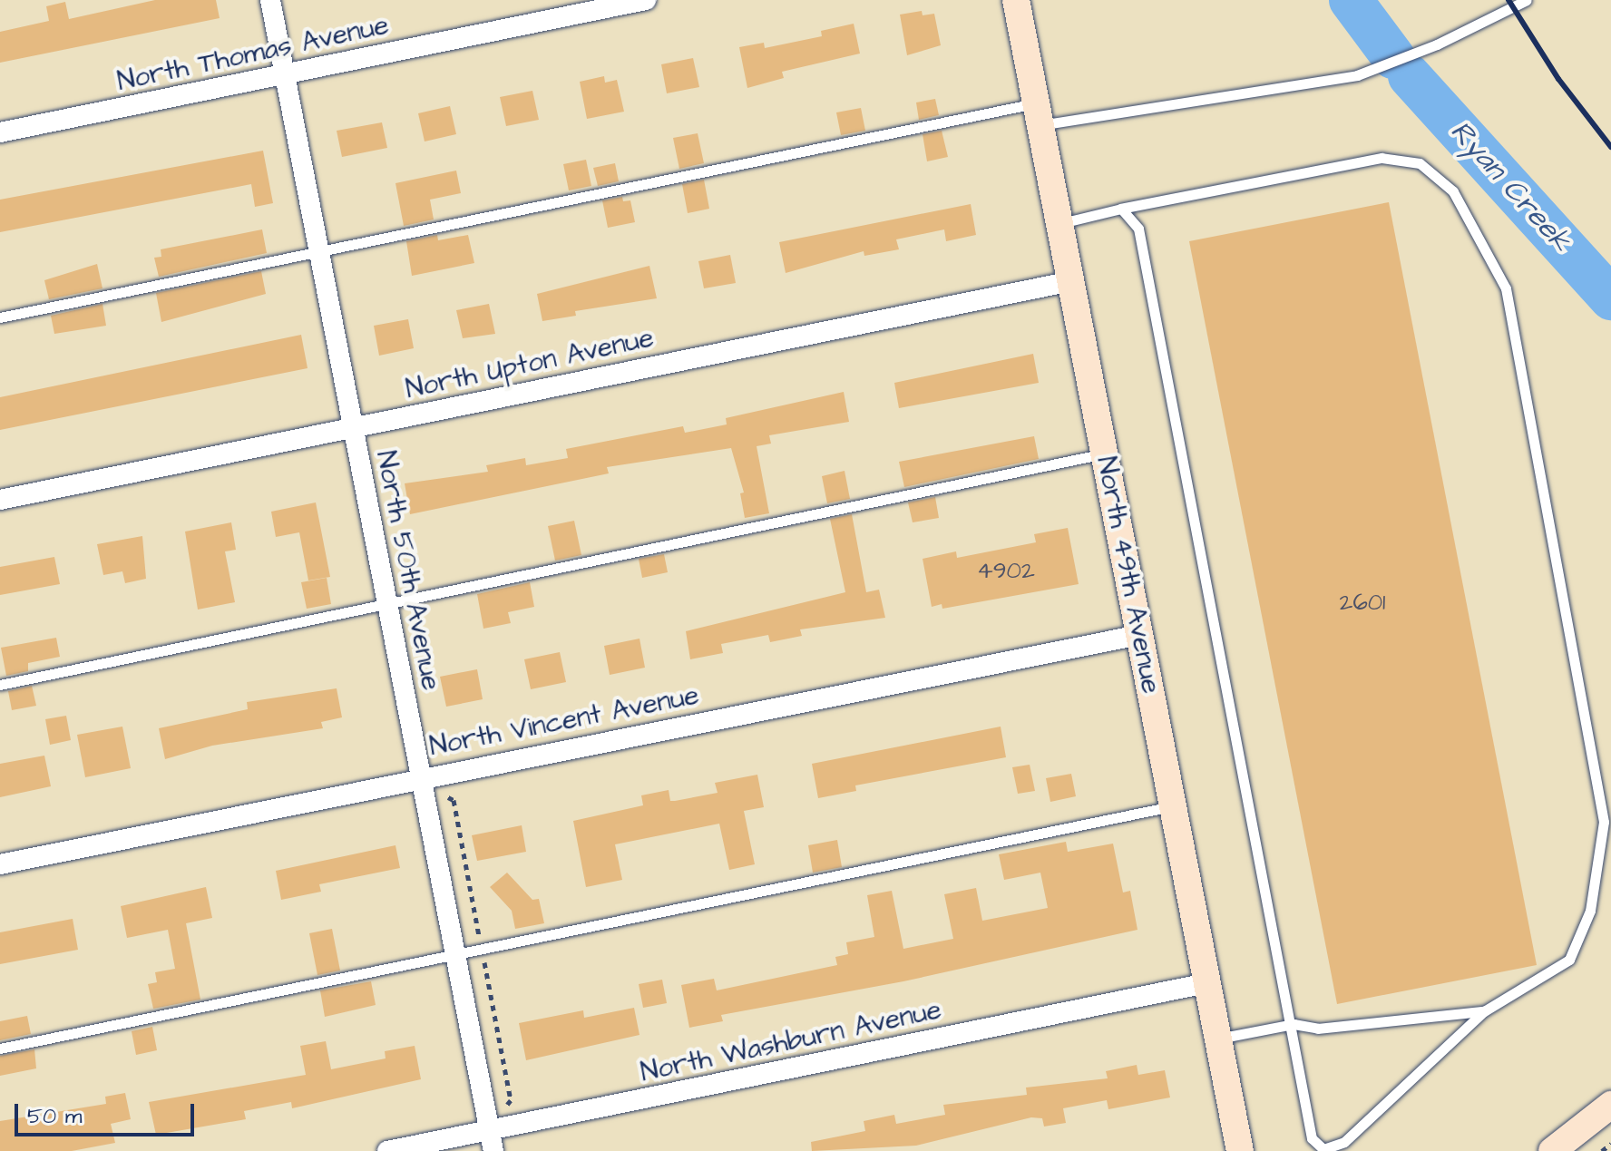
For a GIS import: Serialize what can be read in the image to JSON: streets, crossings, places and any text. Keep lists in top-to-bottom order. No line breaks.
{"streets":{"street":["North Thomas Avenue","North Upton Avenue","North 50th Avenue","North 49th Avenue","North Vincent Avenue","North Washburn Avenue"]},"crossings":[["North Thomas Avenue","North 50th Avenue"],["North Upton Avenue","North 50th Avenue"],["North Upton Avenue","North 49th Avenue"],["North 50th Avenue","North Vincent Avenue"],["North 50th Avenue","North Washburn Avenue"],["North 49th Avenue","North Vincent Avenue"],["North 49th Avenue","North Washburn Avenue"]],"water":["Ryan Creek"],"house_numbers":["4902","2601"],"scale_bar":"50 m"}
